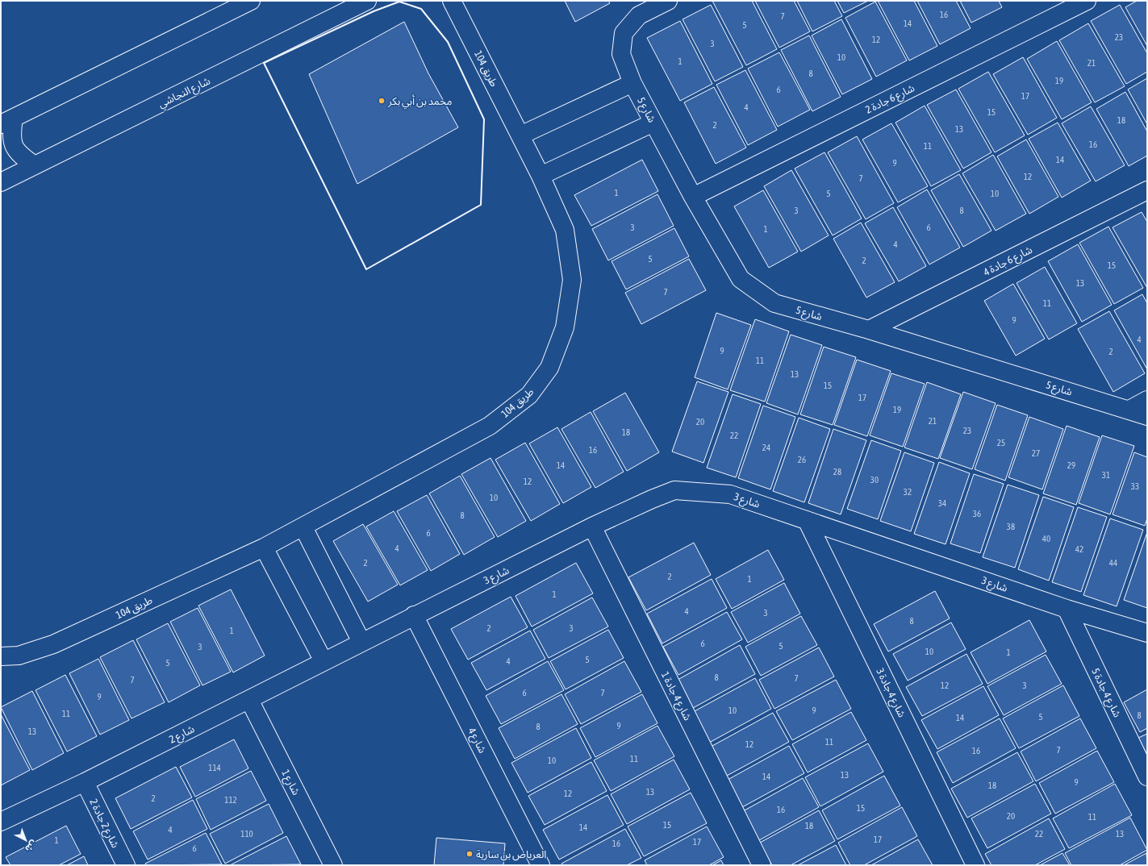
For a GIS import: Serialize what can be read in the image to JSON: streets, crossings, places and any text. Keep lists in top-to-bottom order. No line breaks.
{"streets":{"street":["طريق 104","شارع النجاشي","شارع 6 جادة 2","شارع 5","شارع 6 جادة 4","شارع 3","شارع 4 جادة 3","شارع 4 جادة 5","شارع 4 جادة 1","شارع 2","شارع 4","شارع 1","شارع 2 جادة 2"]},"crossings":[["شارع 6 جادة 2","شارع 5"],["شارع 5","شارع 6 جادة 4"],["شارع 3","شارع 4 جادة 3"],["شارع 3","شارع 4 جادة 5"],["شارع 3","شارع 4 جادة 1"],["شارع 3","شارع 2"],["شارع 3","شارع 4"],["شارع 2","شارع 1"],["شارع 2","شارع 2 جادة 2"]],"places":["محمد بن أبي بكر","العرباض بن سارية"],"house_numbers":["16","7","14","5","23","12","3","10","1","21","8","19","6","17","4","15","18","2","13","16","11","14","9","12","7","1","5","10","3","8","3","6","1","4","5","2","15","13","7","11","9","4","9","2","11","13","15","17","19","21","20","23","18","22","25","24","16","27","26","14","29","28","31","30","12","33","32","10","34","36","8","38","6","40","4","42","2","44","2","1","1","4","3","8","2","3","1","6","5","3","10","1","5","4","5","8","7","7","12","3","6","7","9","10","9","11","8","5","14","9","8","13","11","12","7","16","11","10","114","13","14","9","18","13","12","2","112","15","16","20","11","15","18","14","4","110","22","13","17","1","17","16","6"],"north":"bottom right"}
